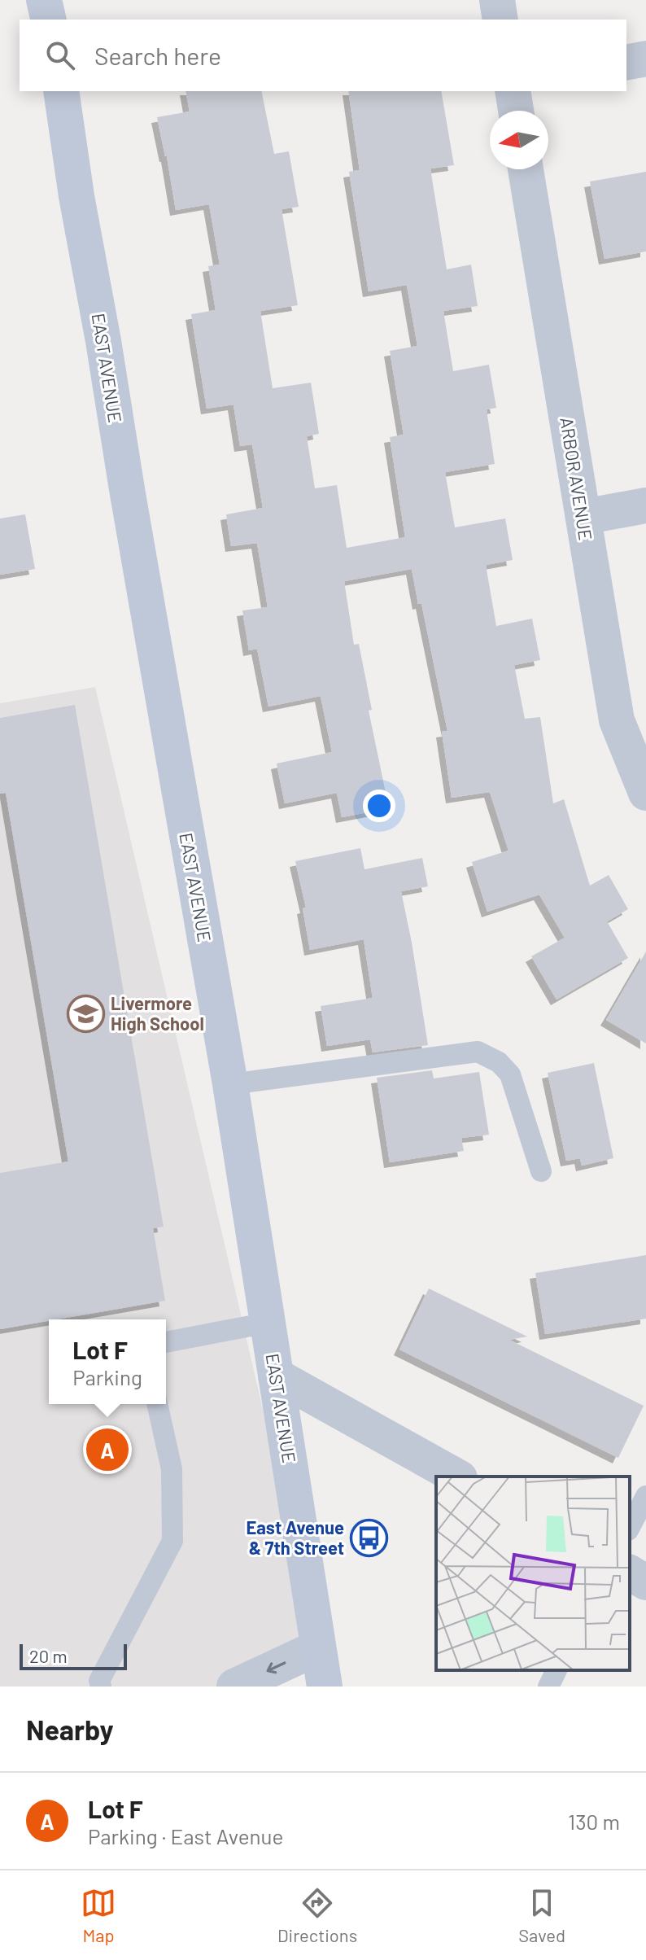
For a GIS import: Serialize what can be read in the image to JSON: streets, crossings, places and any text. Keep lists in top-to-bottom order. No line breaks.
{"streets":{"main road":["EAST AVENUE"],"street":["ARBOR AVENUE"]},"places":{"school or university":["Livermore High School"],"bus stop":["East Avenue & 7th Street"]},"scale_bar":"20 m","north":"left","page":{"search":"Search here","popup":["Lot F","Parking"],"pins":"A","scale":"20 m","heading":"Nearby","list":[{"mark":"A","name":"Lot F","note":"Parking · East Avenue","value":"130 m"}],"nav":["Map","Directions","Saved"]}}
